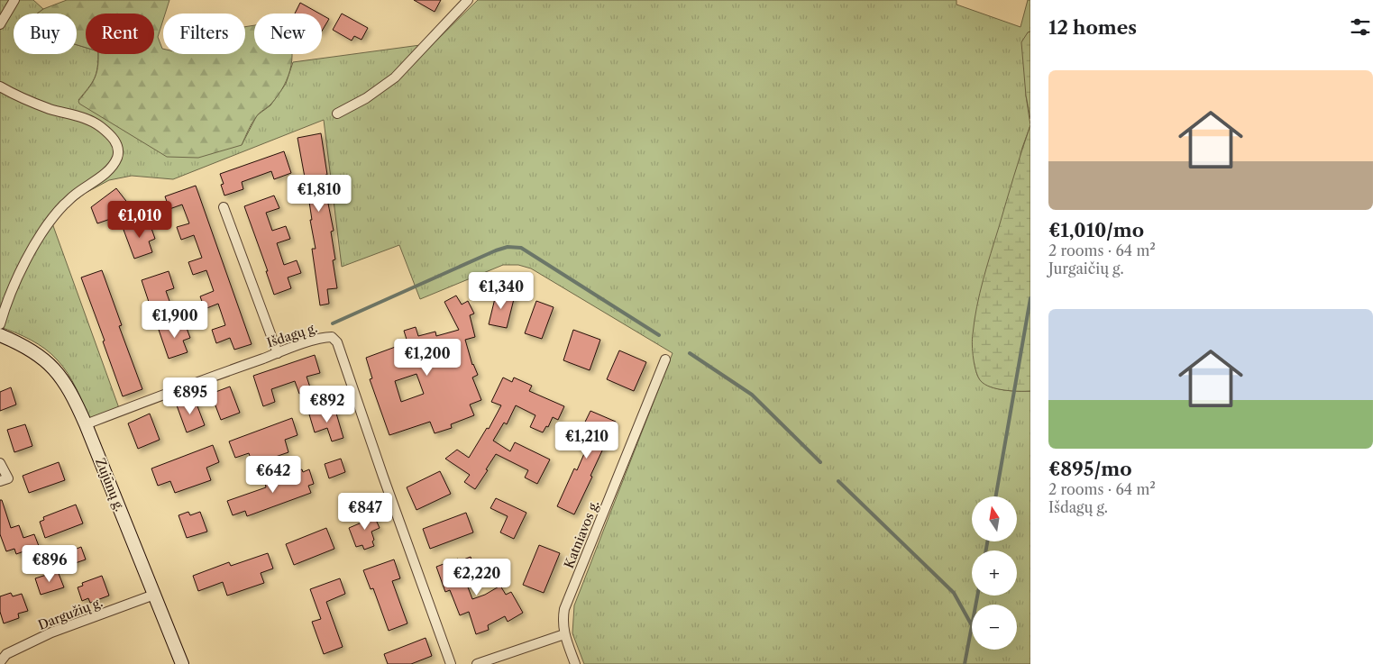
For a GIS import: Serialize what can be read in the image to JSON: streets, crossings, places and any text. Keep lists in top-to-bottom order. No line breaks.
{"streets":{"main road":["Zujūnų g."],"street":["Išdagų g.","Katniavos g.","Dargužių g."]},"crossings":[["Išdagų g.","Zujūnų g."],["Zujūnų g.","Dargužių g."]],"north":"top","page":{"heading":"12 homes","chip":["Buy","Rent","Filters","New"],"list":[{"name":"€1,010/mo","note":"2 rooms · 64 m² · Jurgaičių g."},{"name":"€895/mo","note":"2 rooms · 64 m² · Išdagų g."}],"price":["€1,810","€1,010","€1,340","€1,900","€1,200","€895","€892","€1,210","€642","€847","€896","€2,220"],"map_buttons":["+","−"]}}
